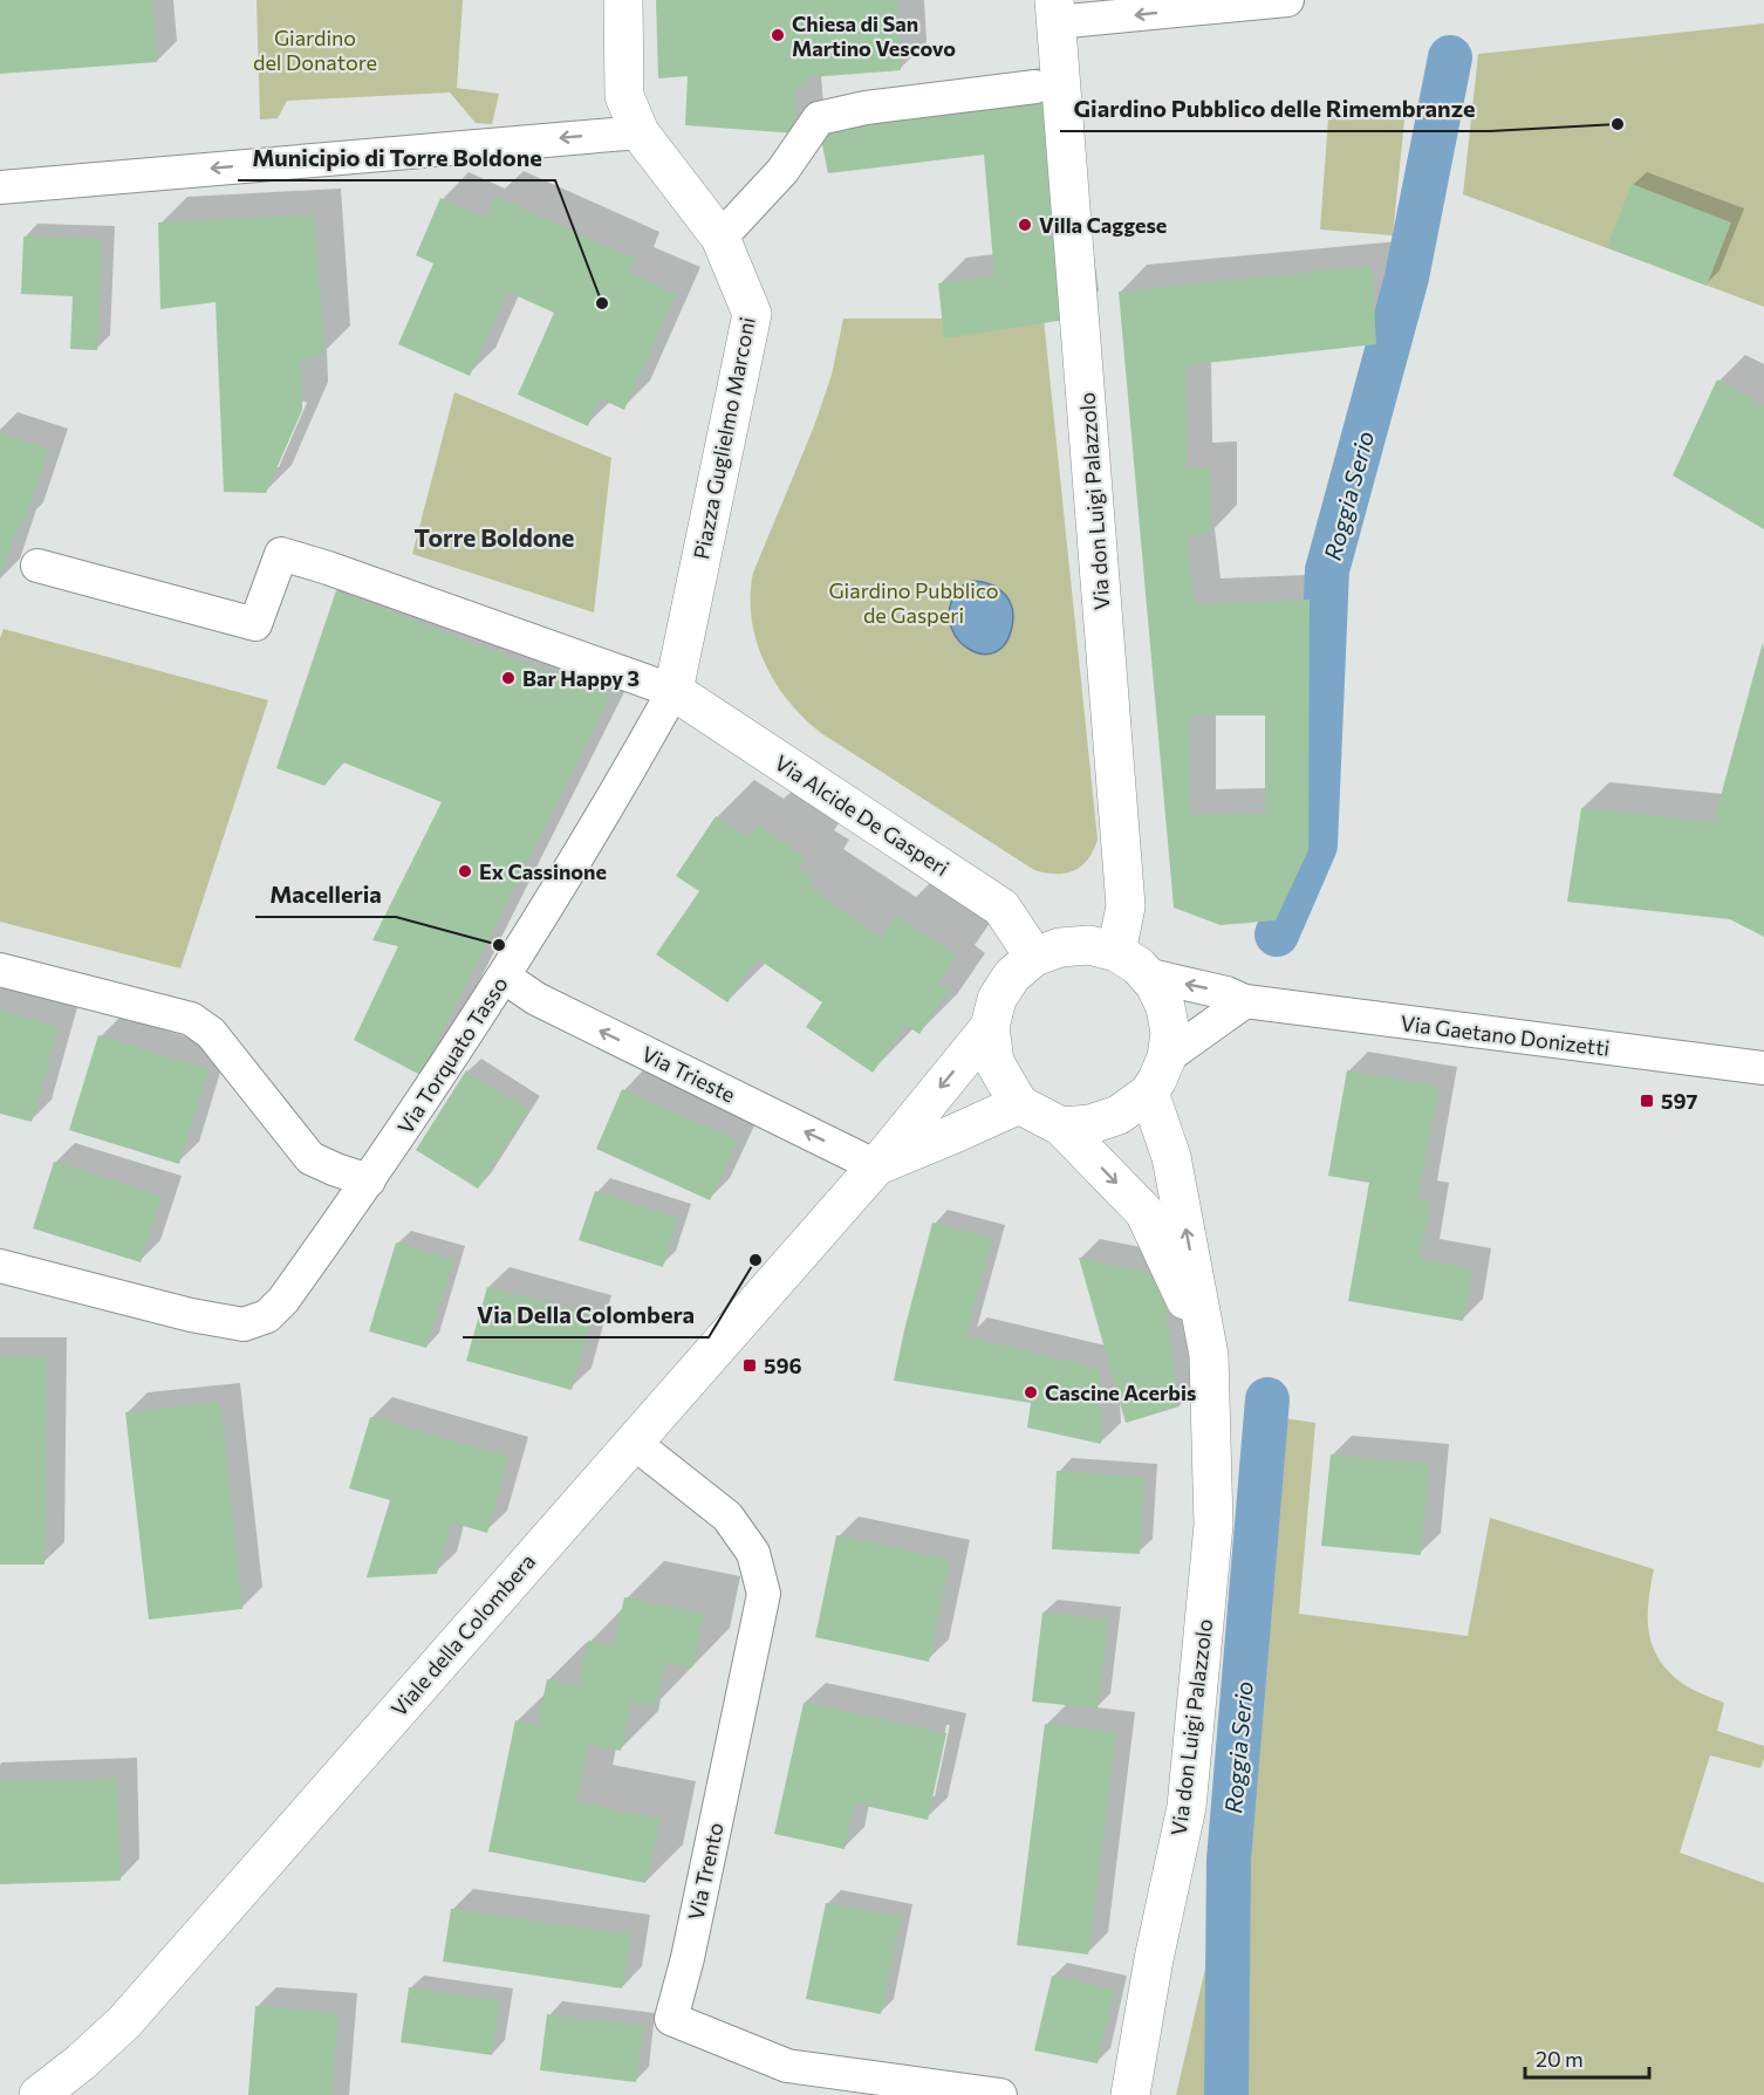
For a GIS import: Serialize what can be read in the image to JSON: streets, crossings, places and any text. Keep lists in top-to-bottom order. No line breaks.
{"streets":{"street":["Piazza Guglielmo Marconi","Via don Luigi Palazzolo","Via Alcide De Gasperi","Via Gaetano Donizetti","Via Torquato Tasso","Via Trieste","Viale della Colombera","Via Trento"]},"crossings":[["Piazza Guglielmo Marconi","Via Alcide De Gasperi"],["Piazza Guglielmo Marconi","Via Torquato Tasso"],["Via don Luigi Palazzolo","Via Alcide De Gasperi"],["Via don Luigi Palazzolo","Via Gaetano Donizetti"],["Via don Luigi Palazzolo","Viale della Colombera"],["Via Alcide De Gasperi","Via Gaetano Donizetti"],["Via Alcide De Gasperi","Via Torquato Tasso"],["Via Alcide De Gasperi","Viale della Colombera"],["Via Gaetano Donizetti","Viale della Colombera"],["Via Torquato Tasso","Via Trieste"],["Via Trieste","Viale della Colombera"],["Viale della Colombera","Via Trento"]],"one_way":["Via Trieste"],"districts":["Torre Boldone"],"water":["Roggia Serio"],"parks":["Giardino del Donatore","Giardino Pubblico de Gasperi"],"places":{"other":["Chiesa di San Martino Vescovo","Giardino Pubblico delle Rimembranze","Villa Caggese","Municipio di Torre Boldone","Bar Happy 3","Ex Cassinone","Macelleria","Via Della Colombera","Cascine Acerbis"],"transit":["597","596"]},"scale_bar":"20 m"}
